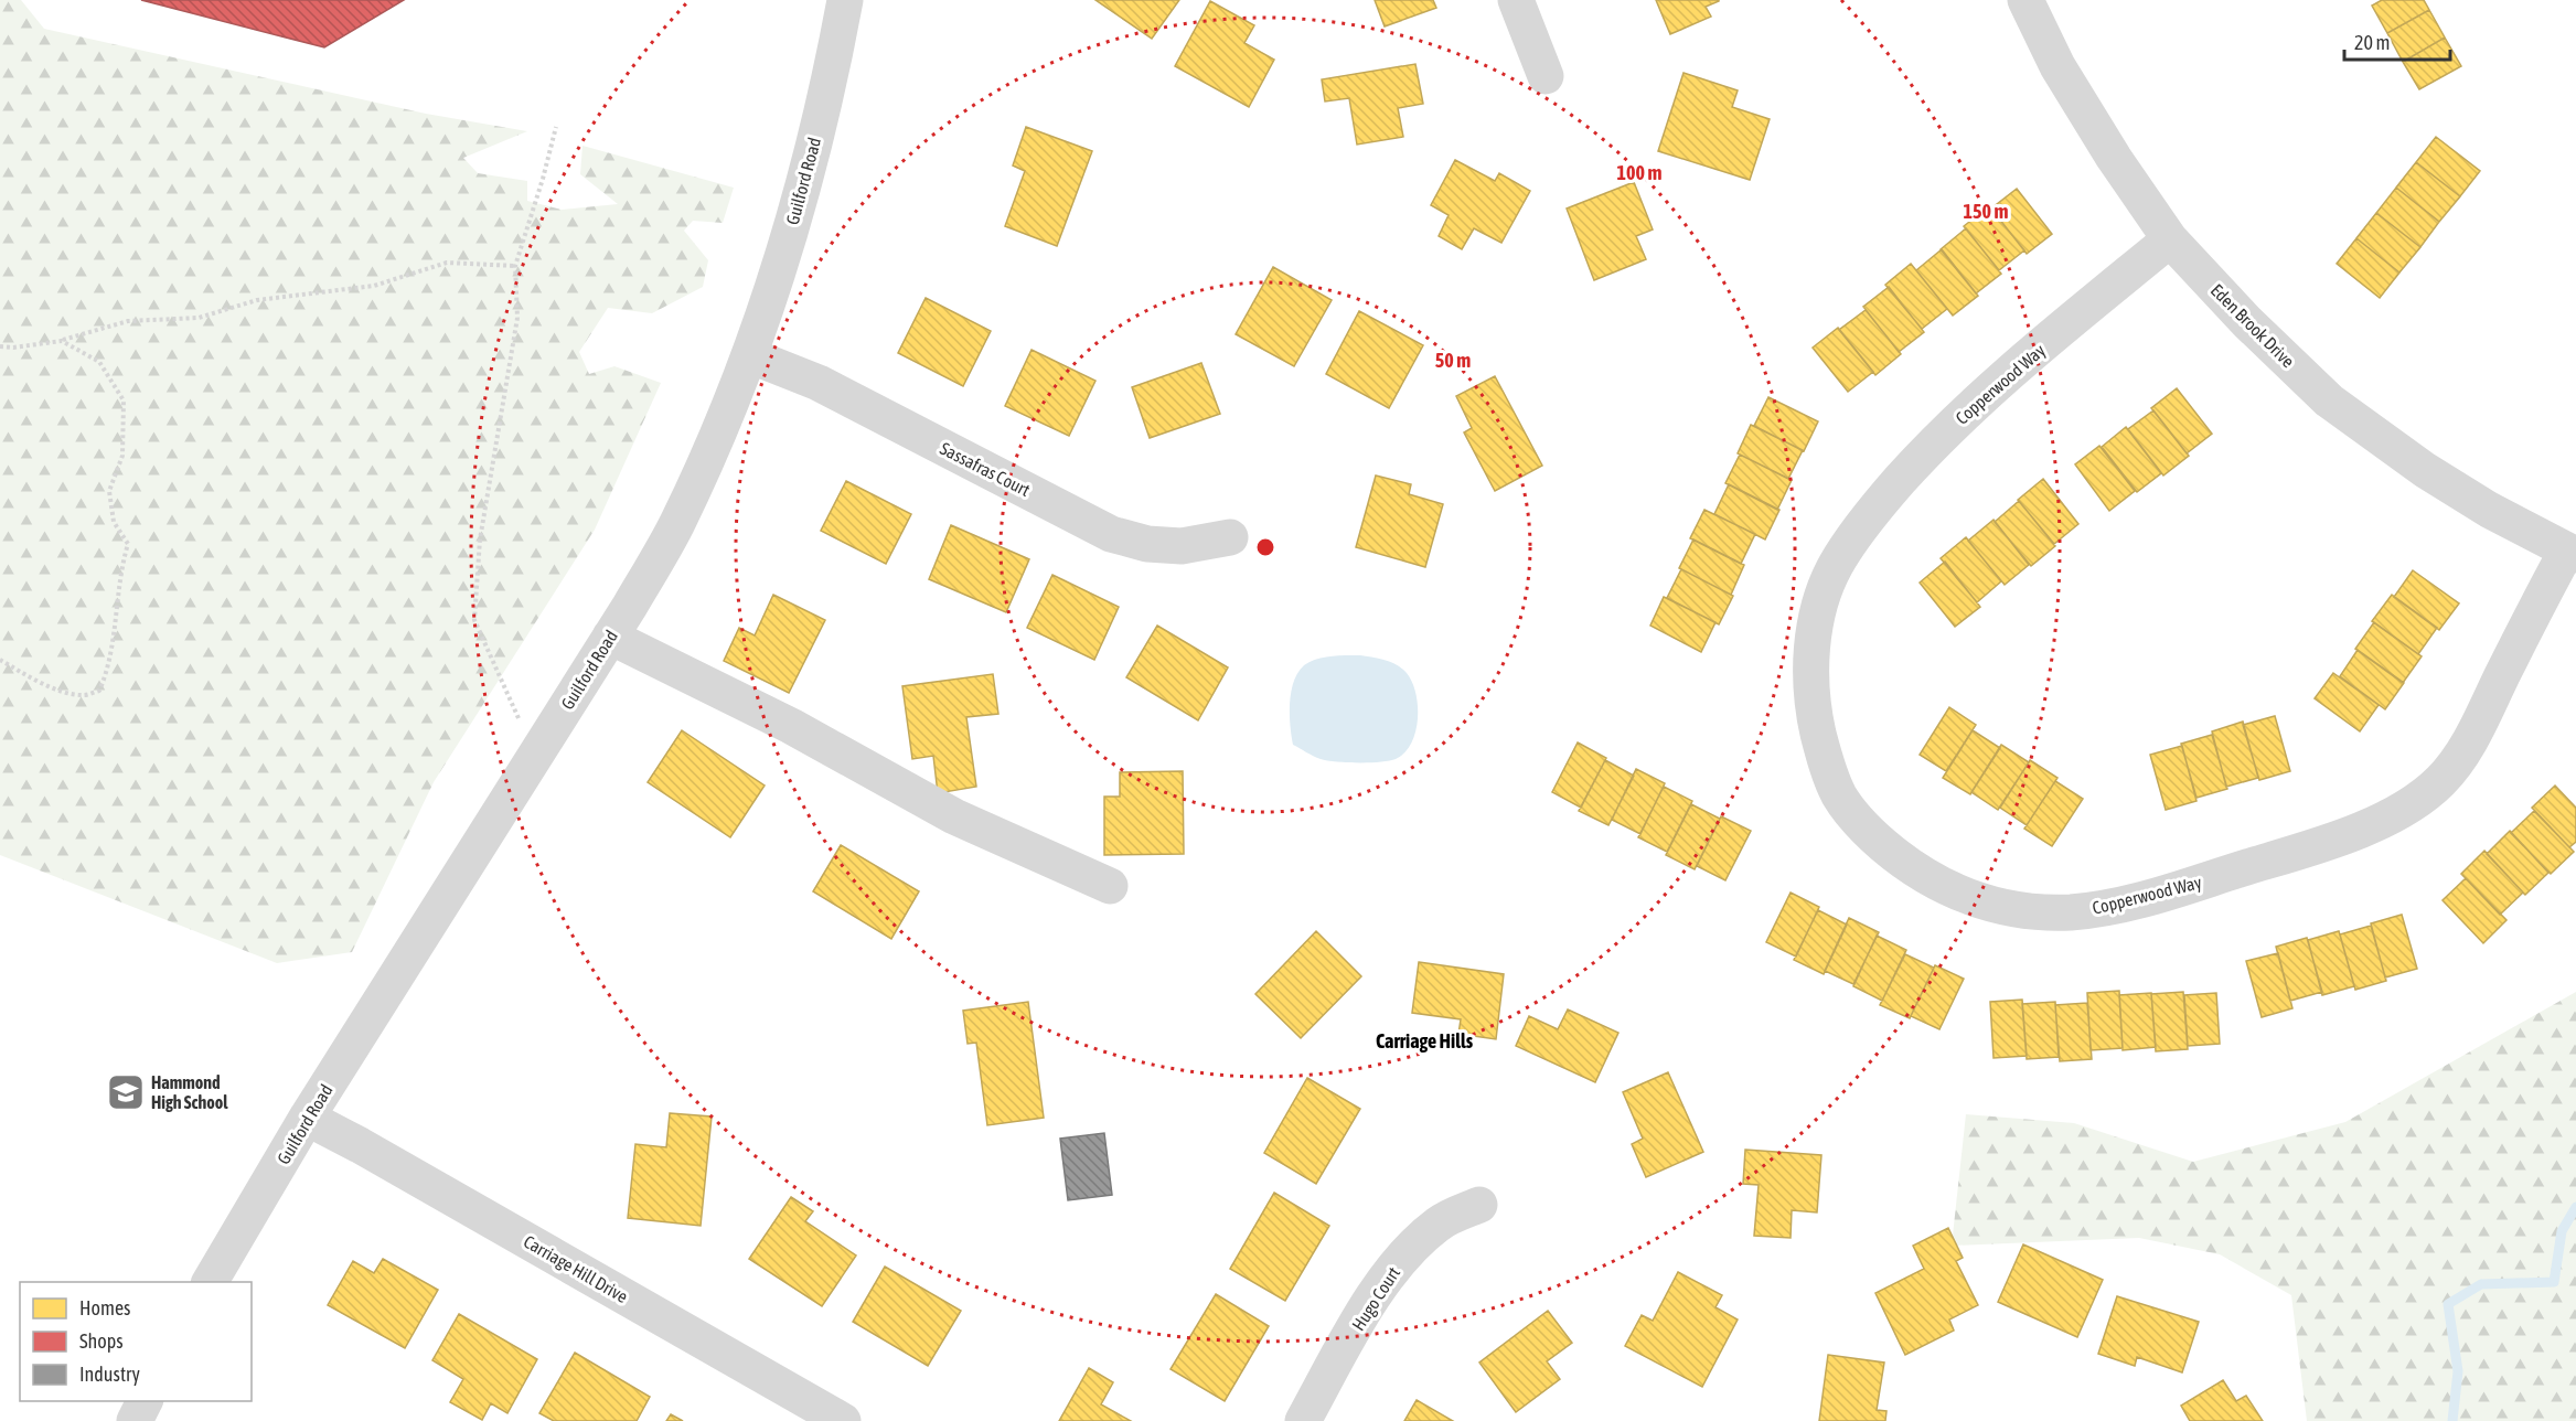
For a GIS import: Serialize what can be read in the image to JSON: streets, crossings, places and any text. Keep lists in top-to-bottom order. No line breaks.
{"streets":{"street":["Guilford Road","Eden Brook Drive","Copperwood Way","Sassafras Court","Carriage Hill Drive","Hugo Court"]},"crossings":[["Guilford Road","Sassafras Court"],["Guilford Road","Carriage Hill Drive"],["Eden Brook Drive","Copperwood Way"]],"districts":["Carriage Hills"],"places":{"school or university":["Hammond High School"]},"legend":["Homes","Shops","Industry"],"scale_bar":"20 m","rings":["100 m","150 m","50 m"]}
